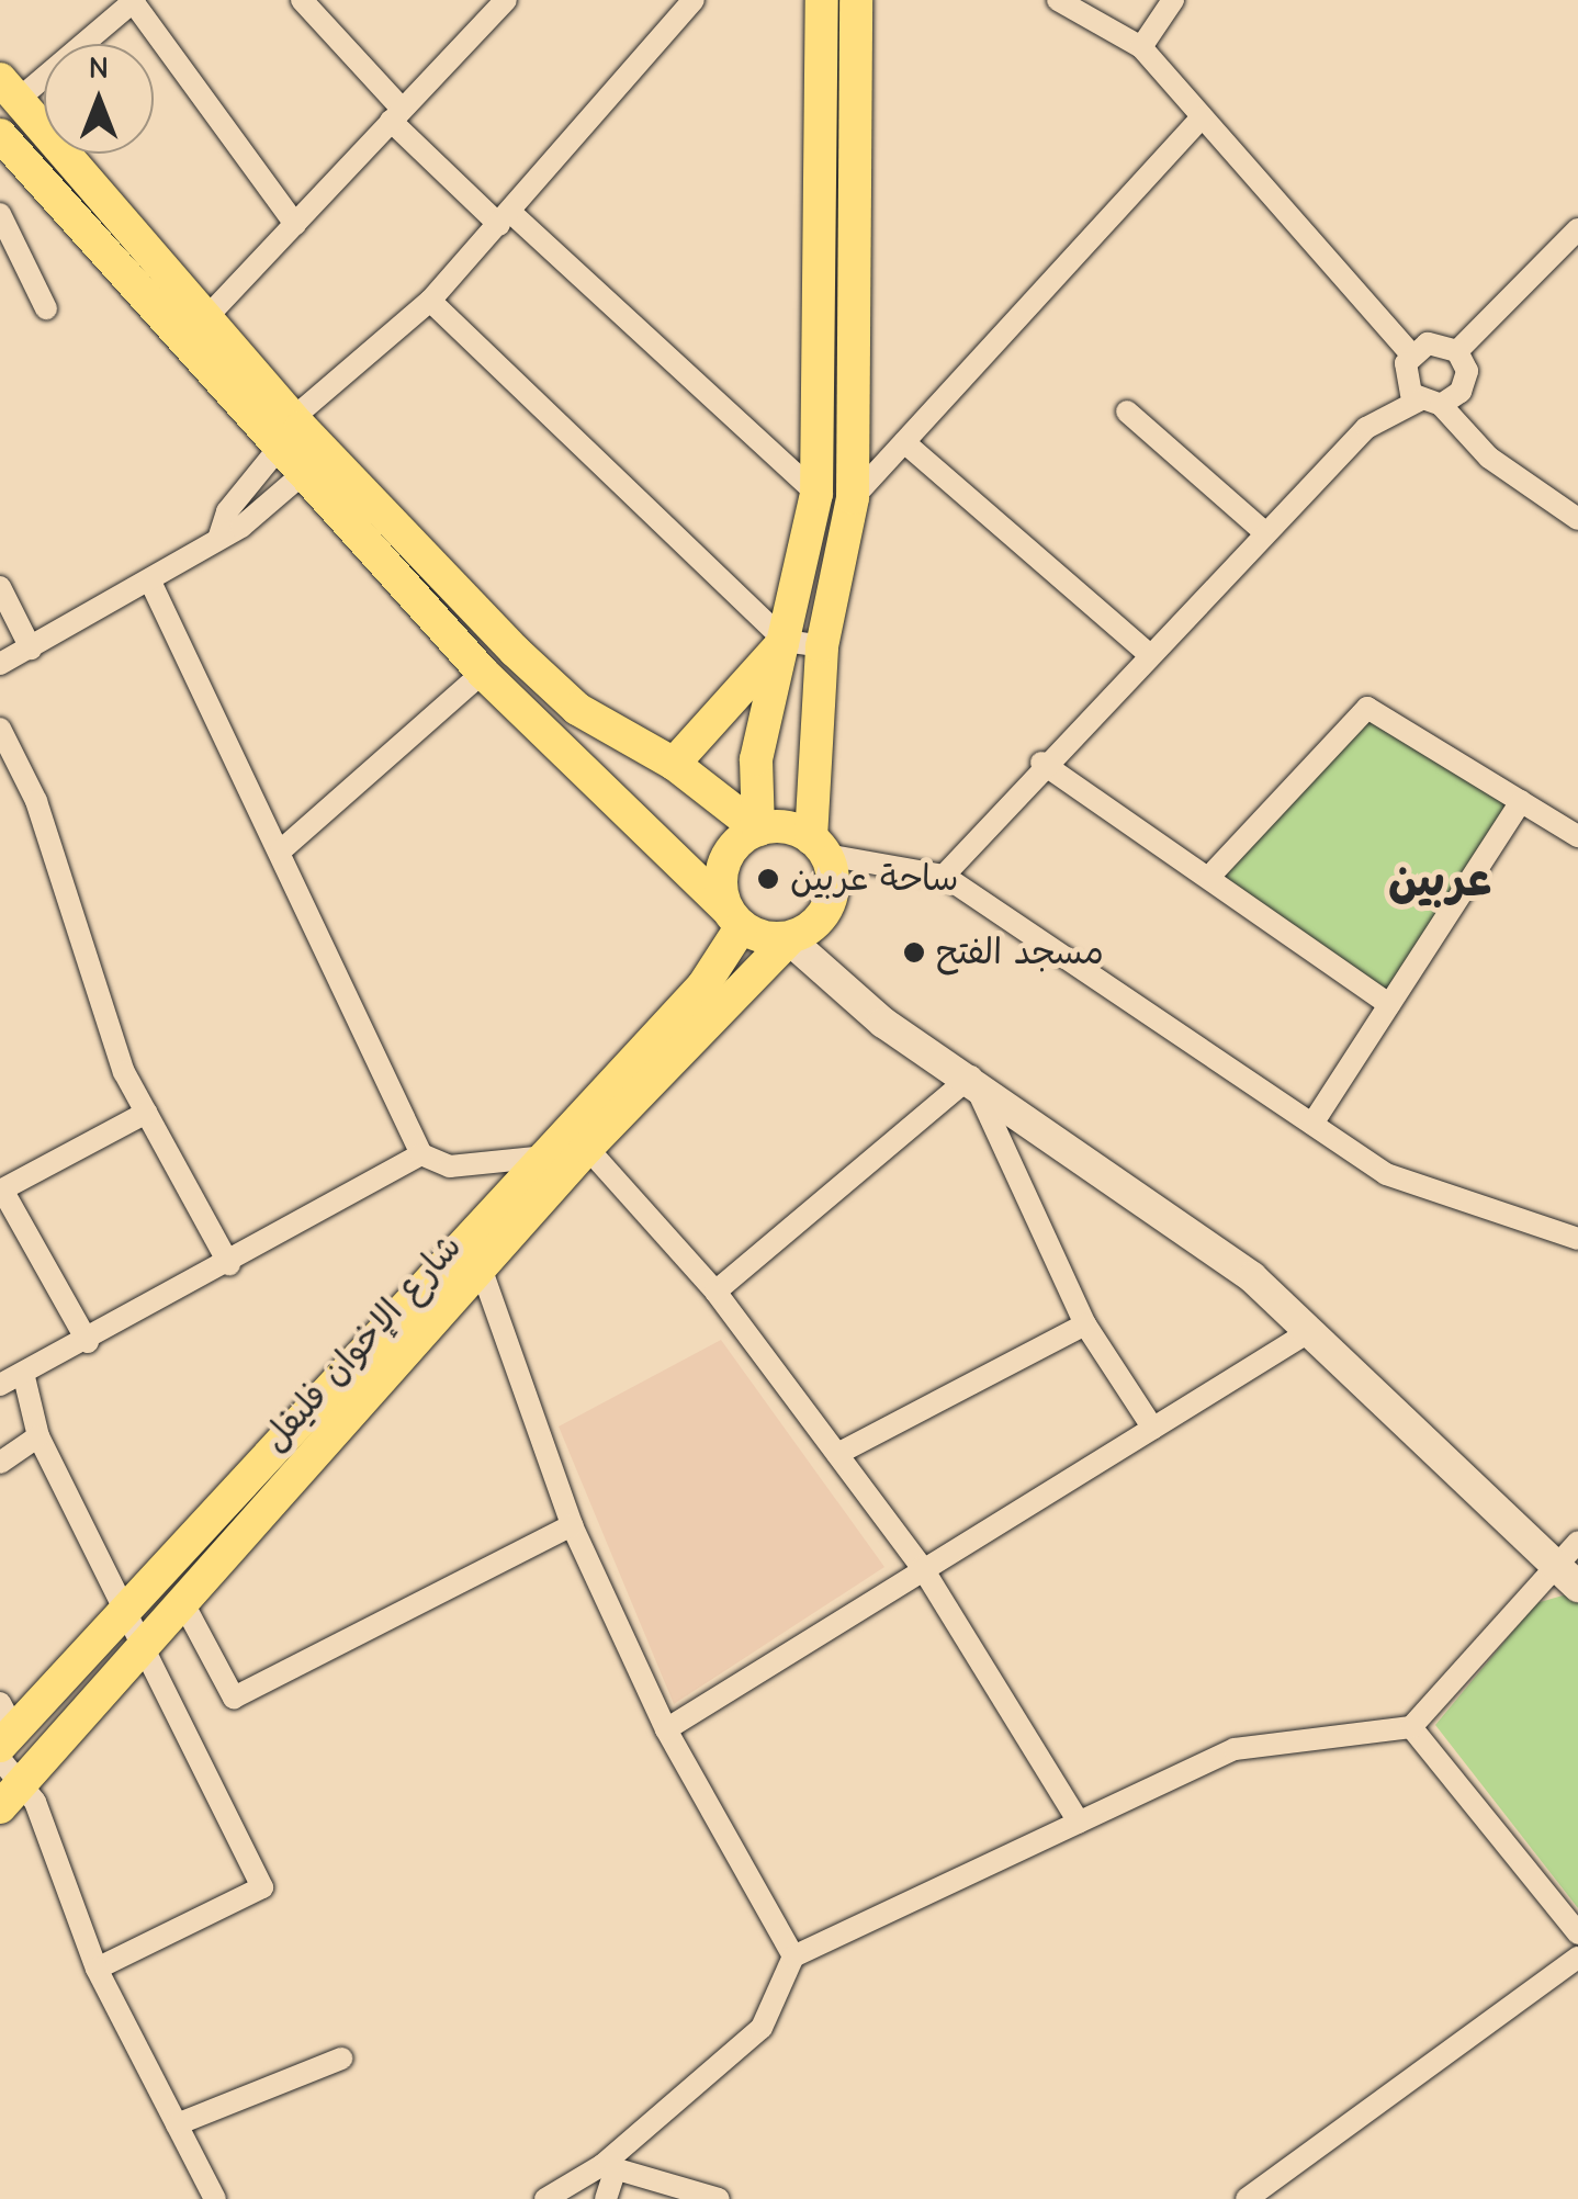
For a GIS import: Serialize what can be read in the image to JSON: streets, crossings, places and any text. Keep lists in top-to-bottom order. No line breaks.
{"streets":{"main road":["شارع الإخوان فليفل"]},"districts":["عربين"],"places":["ساحة عربين","مسجد الفتح"],"north":"top"}
